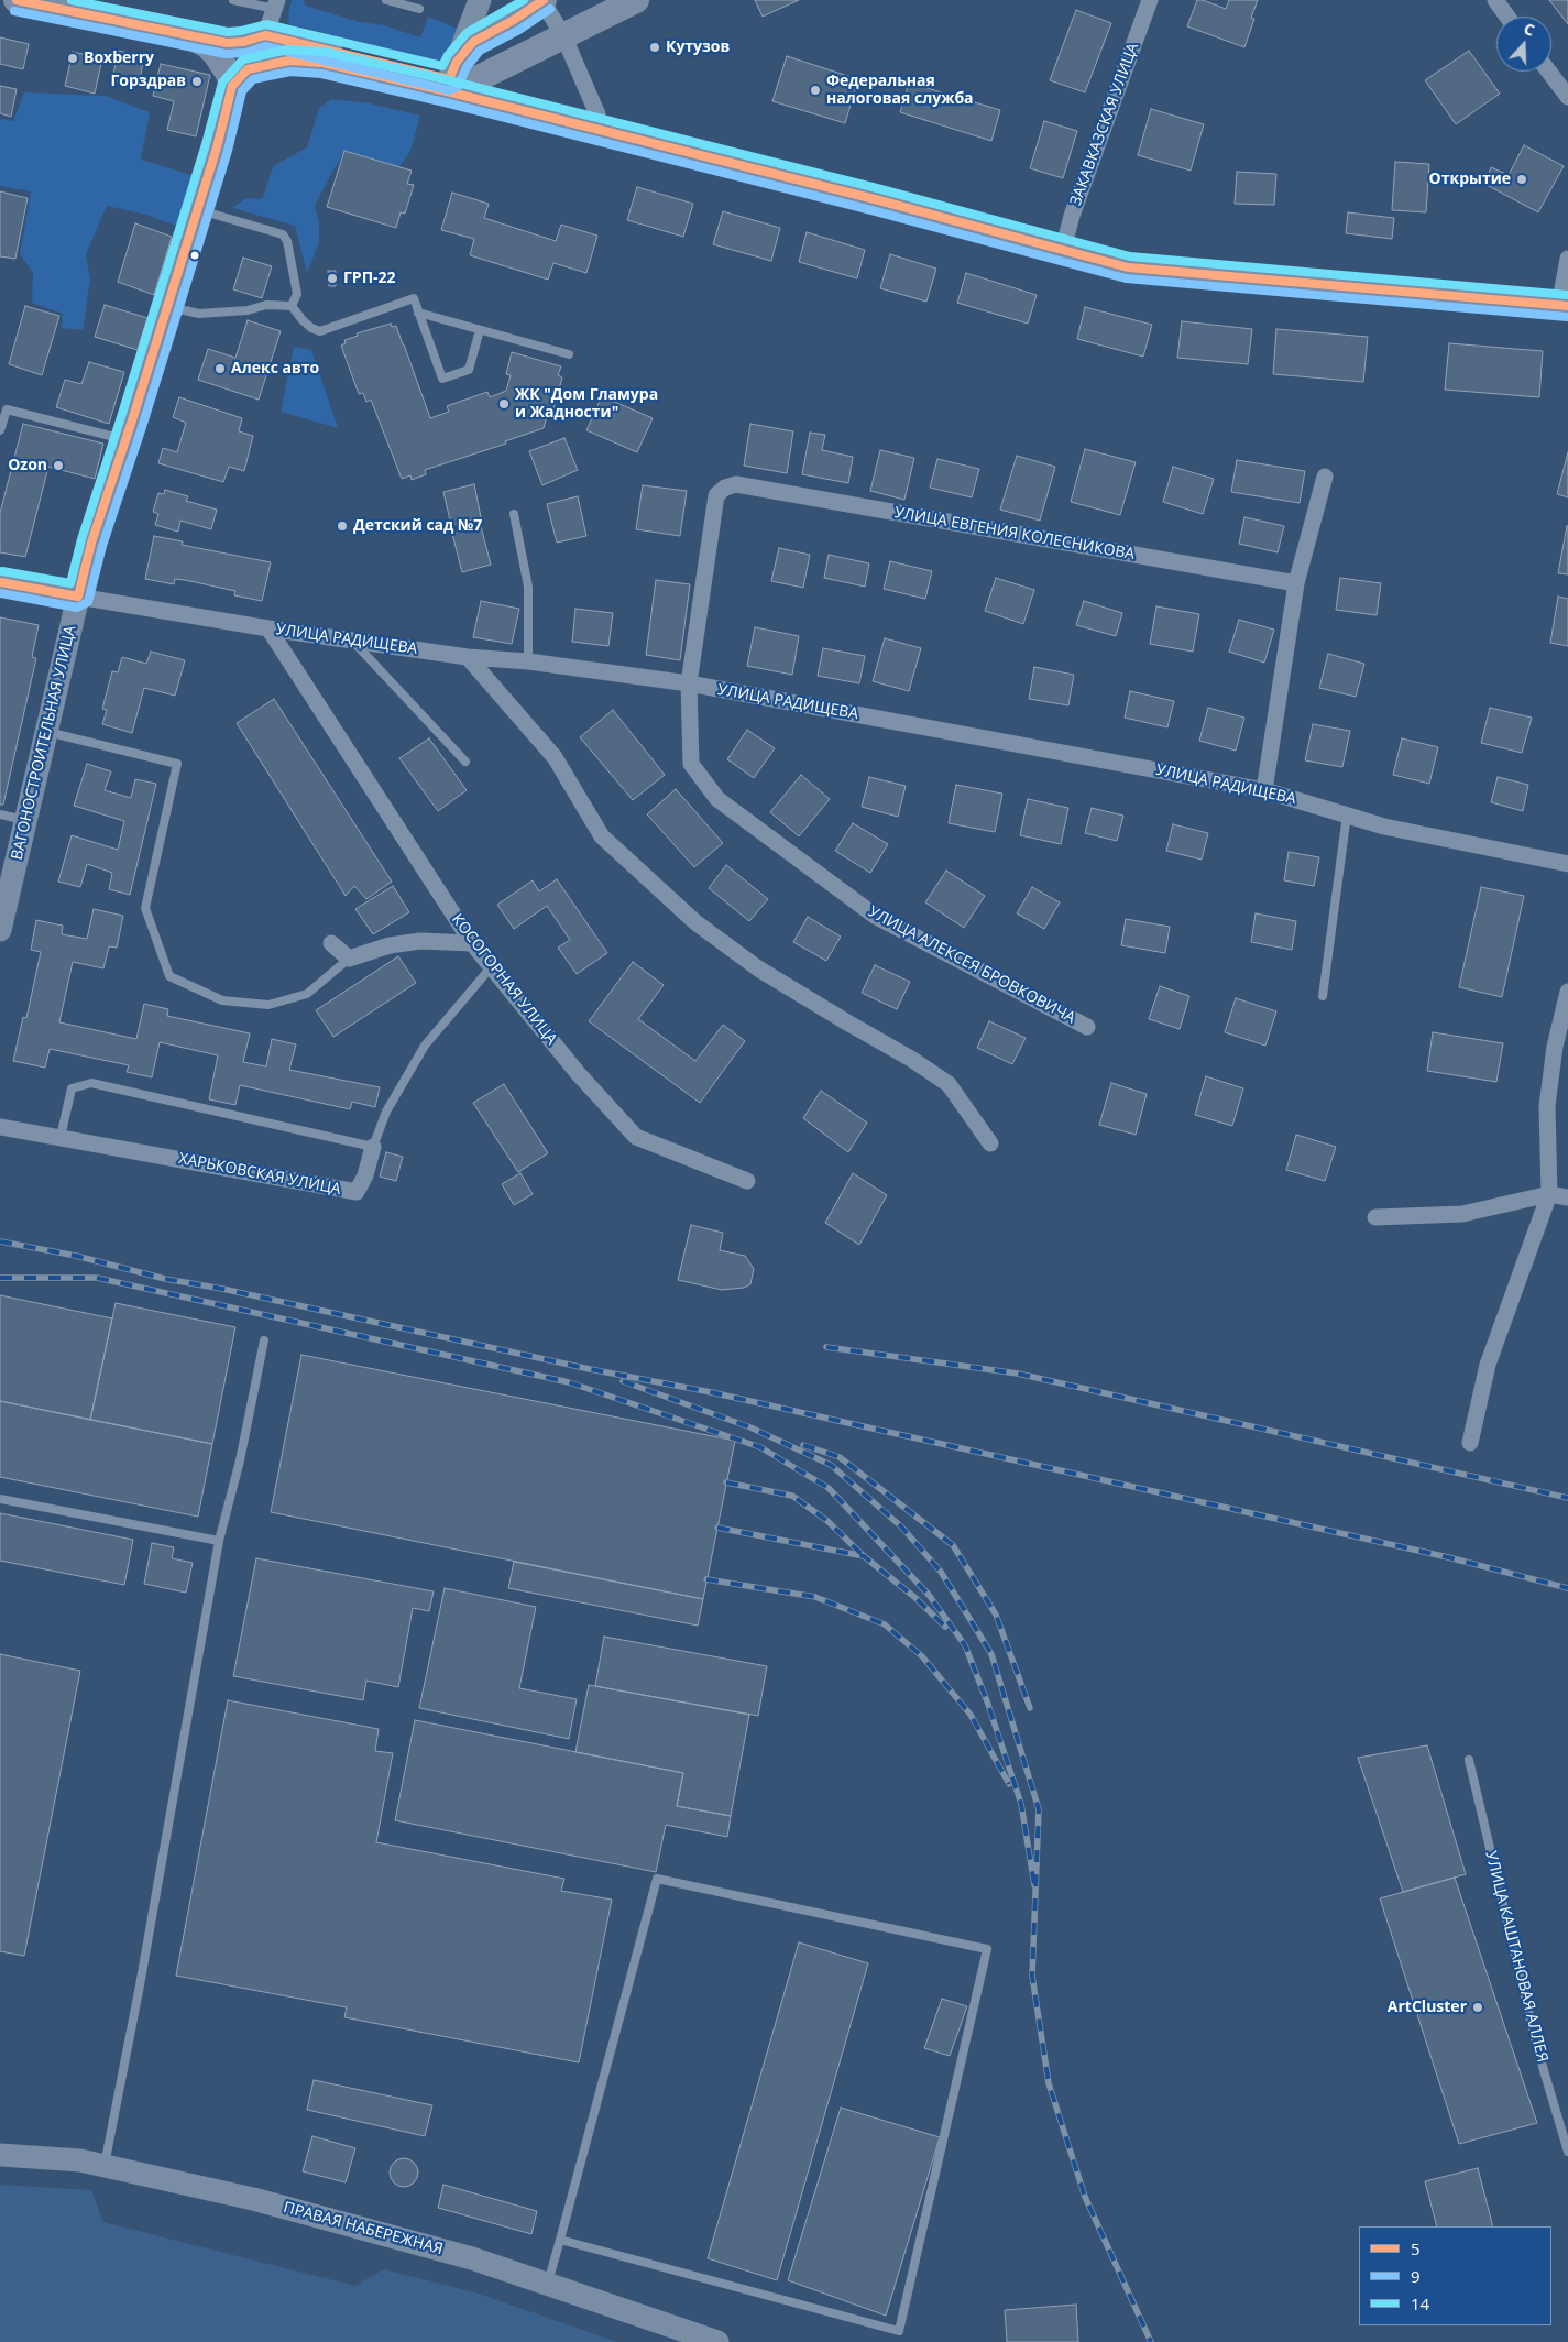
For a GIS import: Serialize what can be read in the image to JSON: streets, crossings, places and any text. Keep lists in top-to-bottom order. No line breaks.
{"streets":{"main road":["УЛИЦА РАДИЩЕВА","ВАГОНОСТРОИТЕЛЬНАЯ УЛИЦА","ПРАВАЯ НАБЕРЕЖНАЯ"],"street":["ЗАКАВКАЗСКАЯ УЛИЦА","УЛИЦА ЕВГЕНИЯ КОЛЕСНИКОВА","УЛИЦА АЛЕКСЕЯ БРОВКОВИЧА","КОСОГОРНАЯ УЛИЦА","ХАРЬКОВСКАЯ УЛИЦА"],"lane":["УЛИЦА КАШТАНОВАЯ АЛЛЕЯ"]},"crossings":[["УЛИЦА ЕВГЕНИЯ КОЛЕСНИКОВА","УЛИЦА РАДИЩЕВА"],["УЛИЦА ЕВГЕНИЯ КОЛЕСНИКОВА","УЛИЦА АЛЕКСЕЯ БРОВКОВИЧА"],["УЛИЦА РАДИЩЕВА","ВАГОНОСТРОИТЕЛЬНАЯ УЛИЦА"],["УЛИЦА РАДИЩЕВА","УЛИЦА АЛЕКСЕЯ БРОВКОВИЧА"],["УЛИЦА РАДИЩЕВА","КОСОГОРНАЯ УЛИЦА"],["КОСОГОРНАЯ УЛИЦА","ХАРЬКОВСКАЯ УЛИЦА"]],"places":["Кутузов","Boxberry","Горздрав","Федеральная налоговая служба","Открытие","ГРП-22","Алекс авто","ЖК \"Дом Гламура и Жадности\"","Ozon","Детский сад №7","ArtCluster"],"lines":["transit line 5","transit line 14","transit line 9"],"legend":["5","9","14"],"north":"top"}
